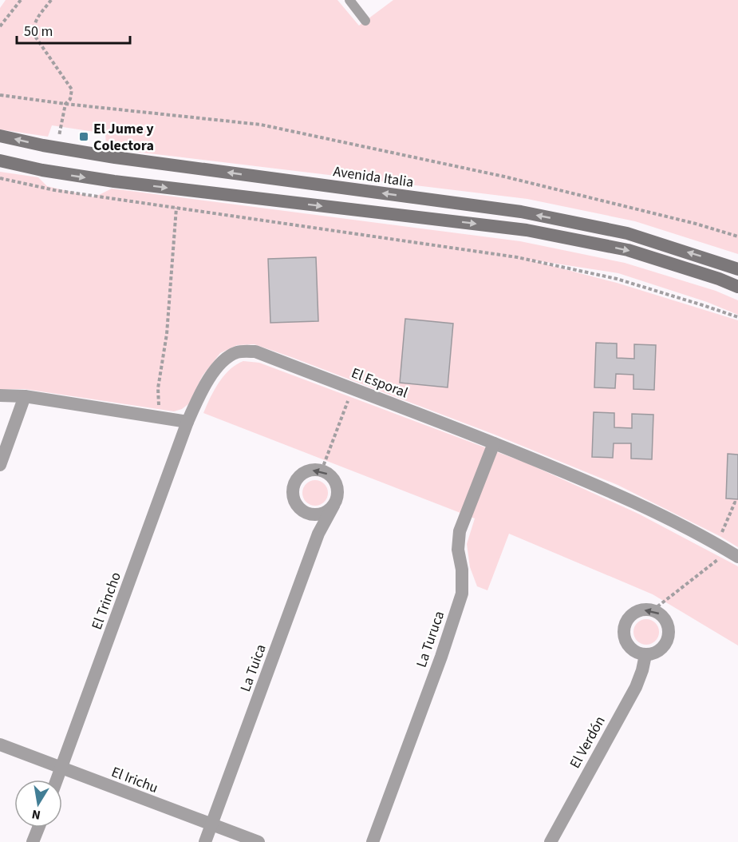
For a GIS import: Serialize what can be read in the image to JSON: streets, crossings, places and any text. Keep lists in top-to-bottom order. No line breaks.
{"streets":{"main road":["Avenida Italia"],"street":["El Esporal","El Trincho","La Turuca","La Tuica","El Verdón","El Irichu"]},"crossings":[["El Esporal","El Trincho"],["El Esporal","La Turuca"],["El Trincho","El Irichu"],["La Tuica","El Irichu"]],"places":{"transit":["El Jume y Colectora"]},"scale_bar":"50 m","north":"bottom"}
